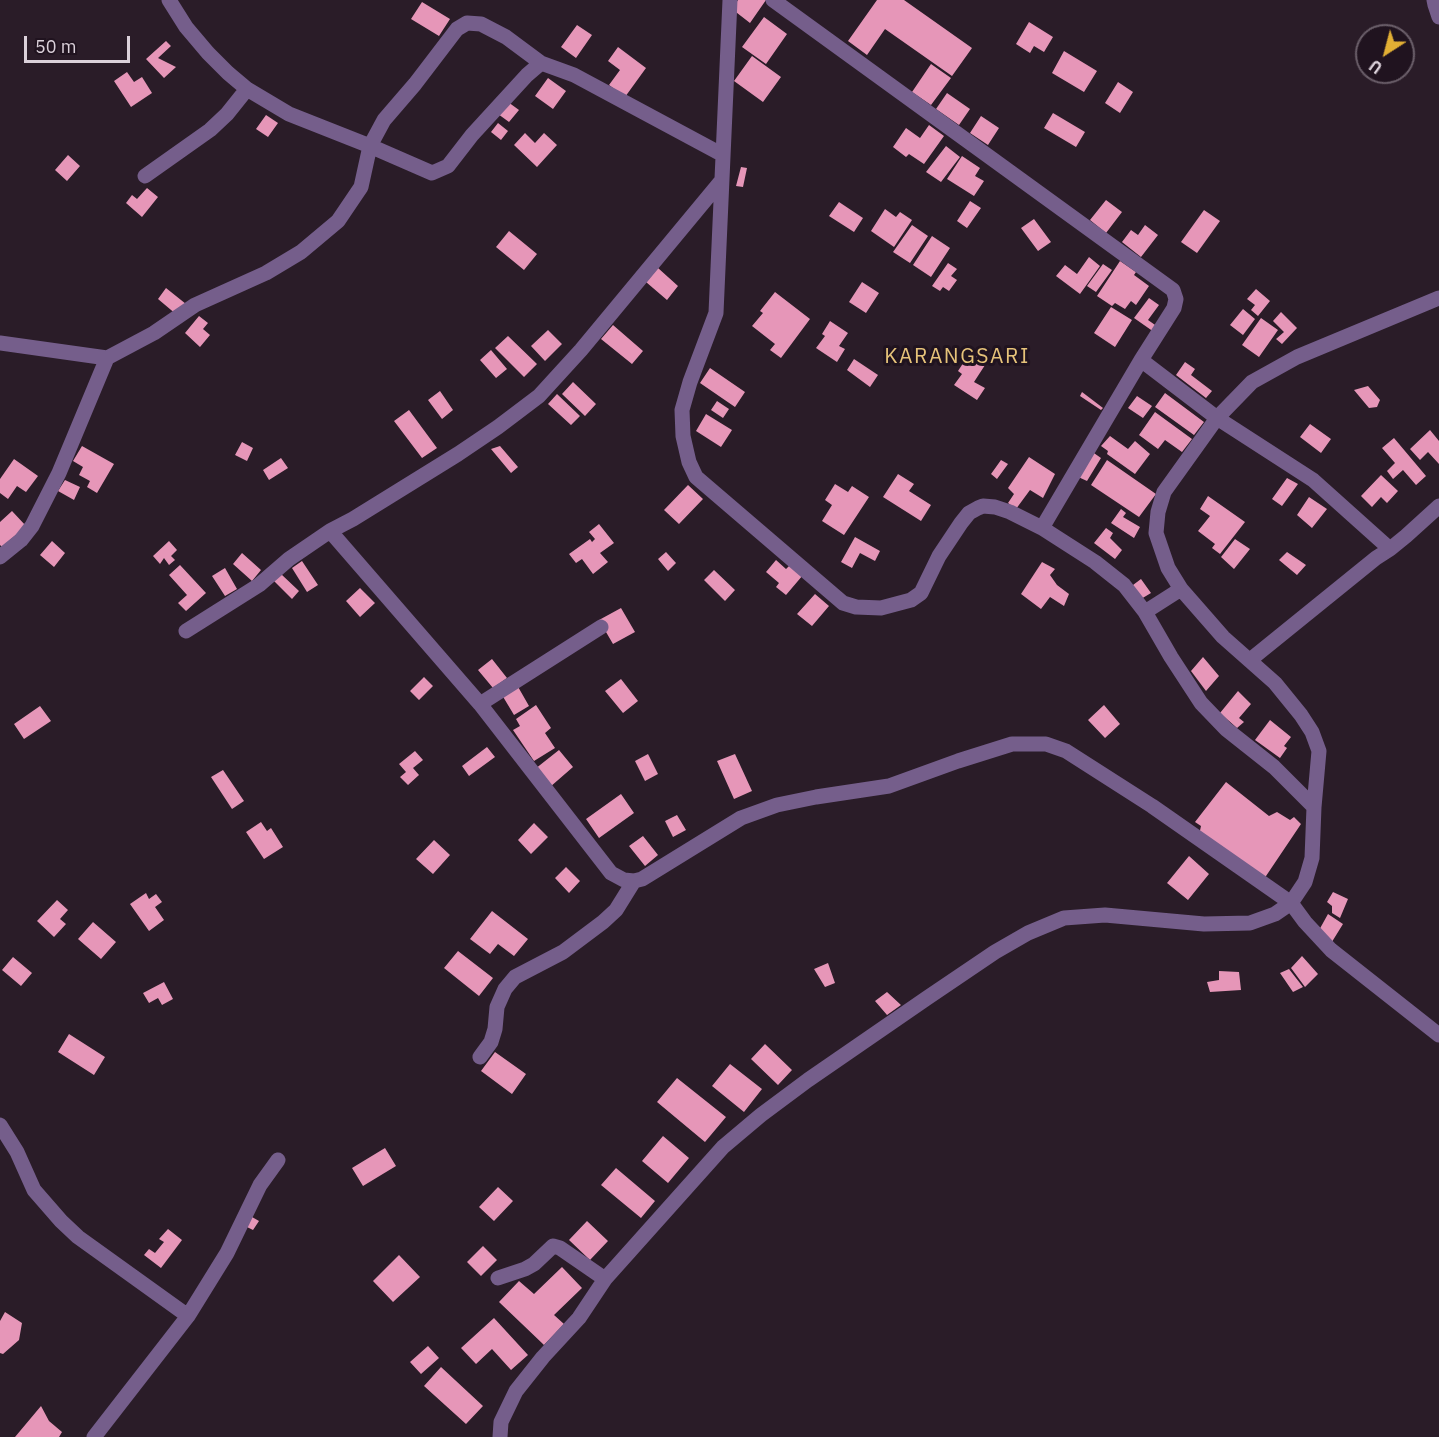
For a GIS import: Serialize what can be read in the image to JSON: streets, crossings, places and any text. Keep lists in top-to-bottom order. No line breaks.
{"districts":["KARANGSARI"],"scale_bar":"50 m","north":"bottom left"}
